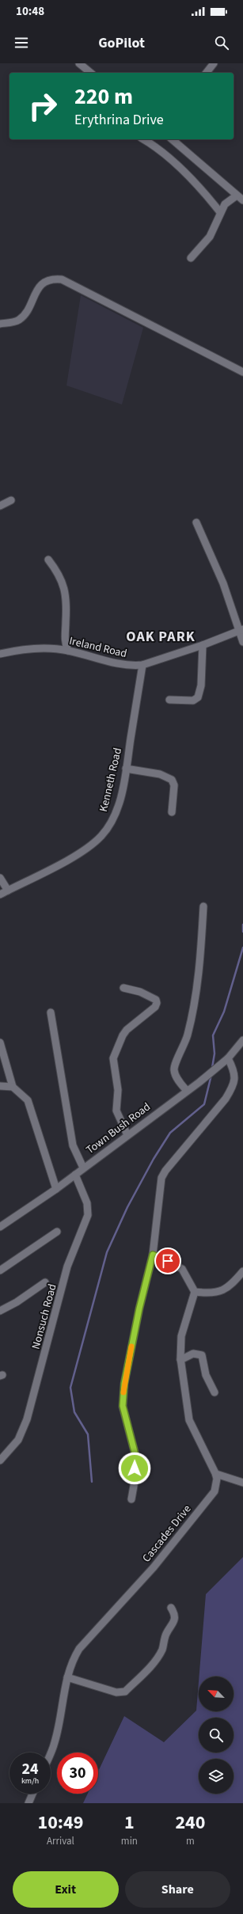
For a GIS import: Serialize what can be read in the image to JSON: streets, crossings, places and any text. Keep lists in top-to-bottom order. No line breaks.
{"streets":{"street":["Ireland Road","Kenneth Road","Town Bush Road","Nonsuch Road","Cascades Drive"]},"crossings":[["Ireland Road","Kenneth Road"],["Town Bush Road","Nonsuch Road"]],"districts":["OAK PARK"],"north":"top left","page":{"status":"10:48","header":"GoPilot","turn":["220 m","Erythrina Drive"],"speed":"24 km/h","limit":"30","eta":["10:49","Arrival","1","min","240","m"],"buttons":["Exit","Share"]}}
